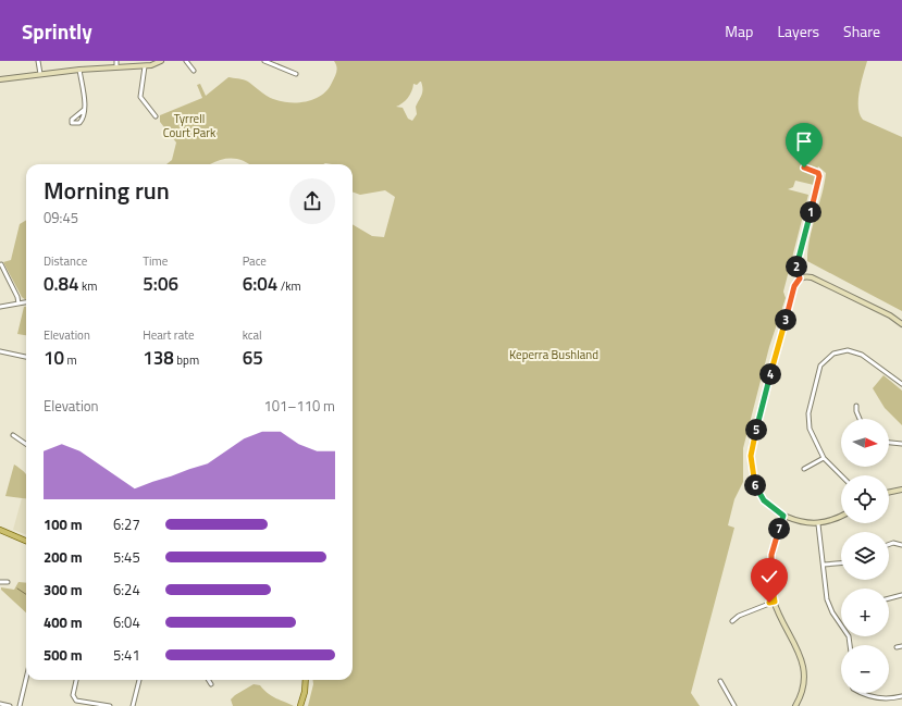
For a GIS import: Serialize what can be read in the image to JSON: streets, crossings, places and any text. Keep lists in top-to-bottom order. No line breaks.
{"parks":["Tyrrell Court Park","Keperra Bushland"],"north":"right","page":{"header":"Sprintly","nav":["Map","Layers","Share"],"heading":["Morning run","09:45"],"pins":["1","2","3","4","5","6","7"],"stats":[["Distance","0.84 km"],["Time","5:06"],["Pace","6:04 /km"],["Elevation","10 m"],["Heart rate","138 bpm"],["kcal","65"]],"chart":["Elevation","101–110 m"],"map_buttons":["+","−"],"list":[{"name":"100 m","note":"6:27"},{"name":"200 m","note":"5:45"},{"name":"300 m","note":"6:24"},{"name":"400 m","note":"6:04"},{"name":"500 m","note":"5:41"}]}}
